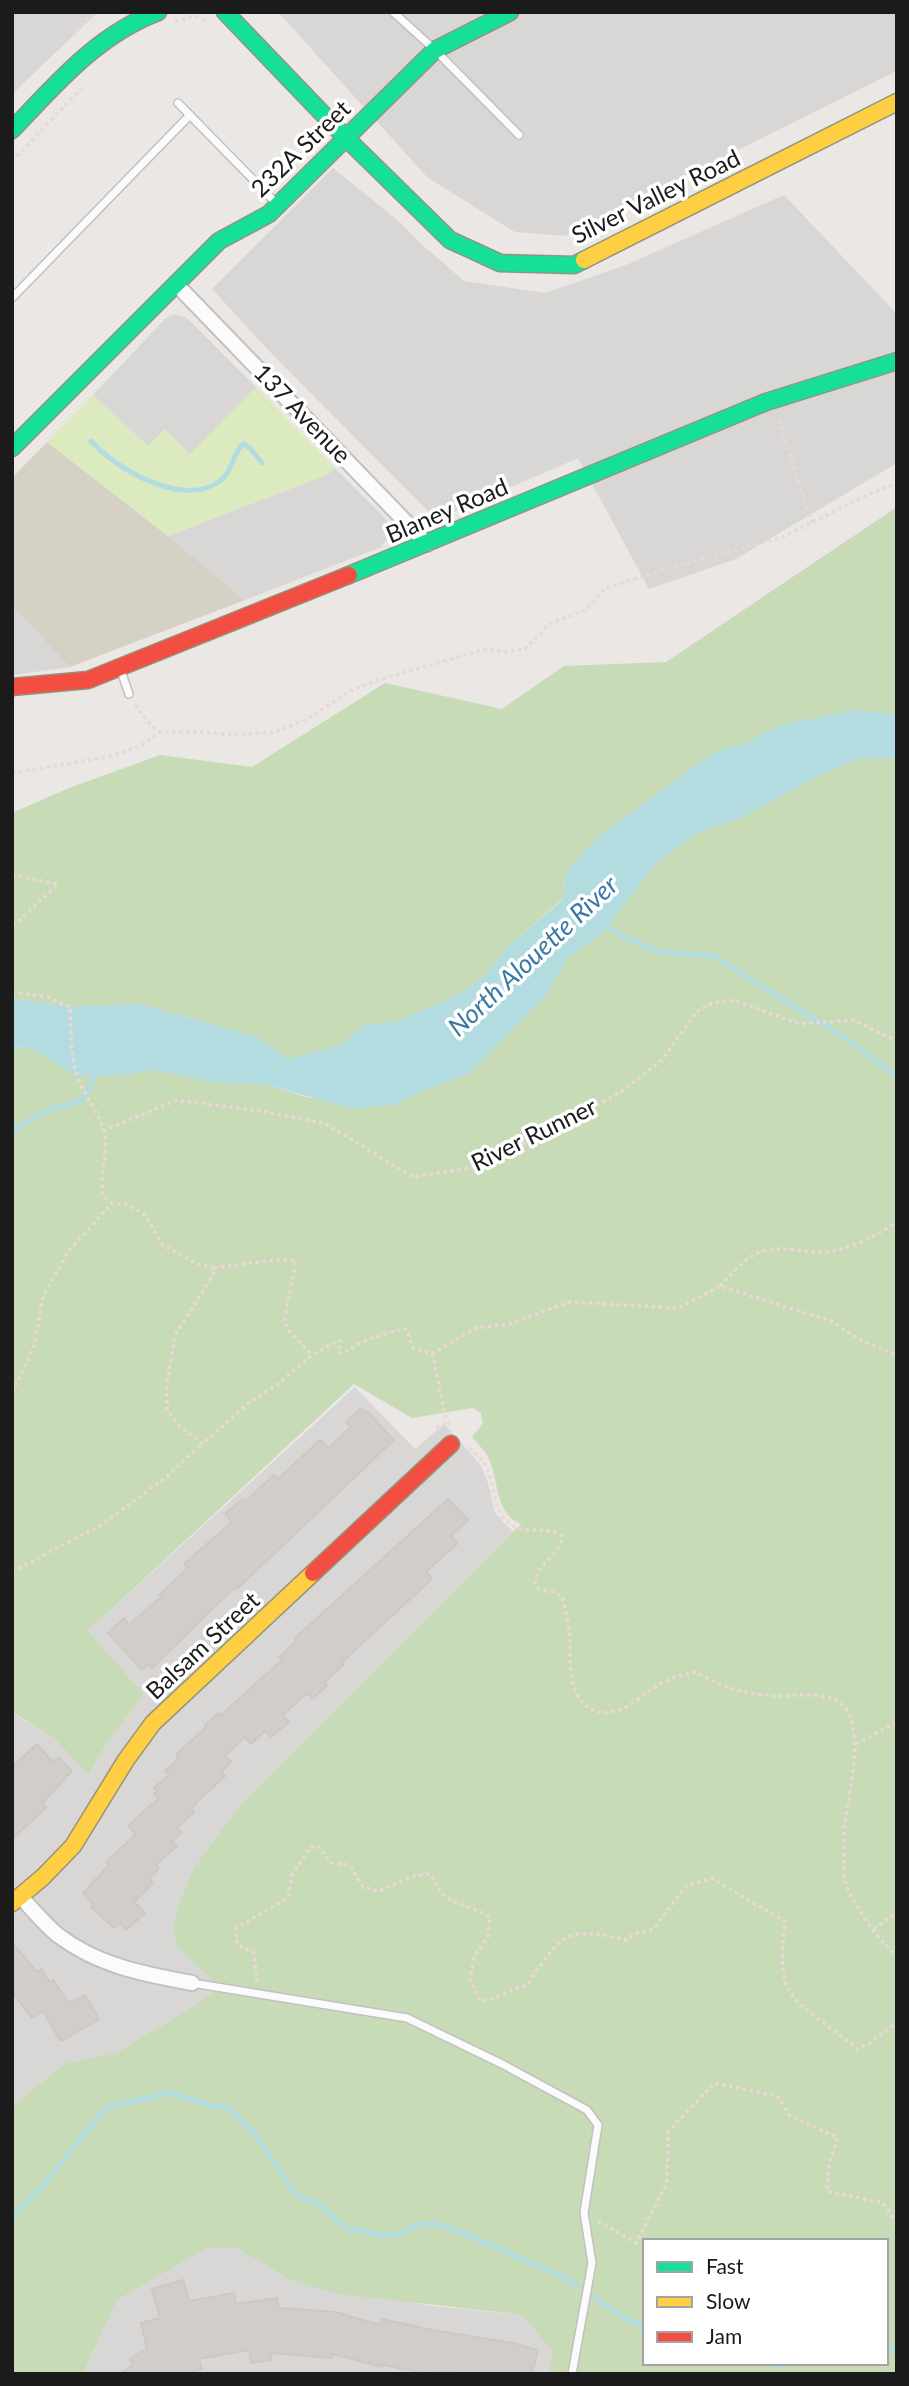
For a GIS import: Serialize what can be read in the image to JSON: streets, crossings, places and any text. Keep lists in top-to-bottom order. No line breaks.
{"streets":{"street":["232A Street","Silver Valley Road","137 Avenue","Blaney Road","Balsam Street"],"path":["River Runner"]},"crossings":[["232A Street","Silver Valley Road"],["232A Street","137 Avenue"],["137 Avenue","Blaney Road"]],"water":["North Alouette River"],"legend":["Fast","Slow","Jam"]}
